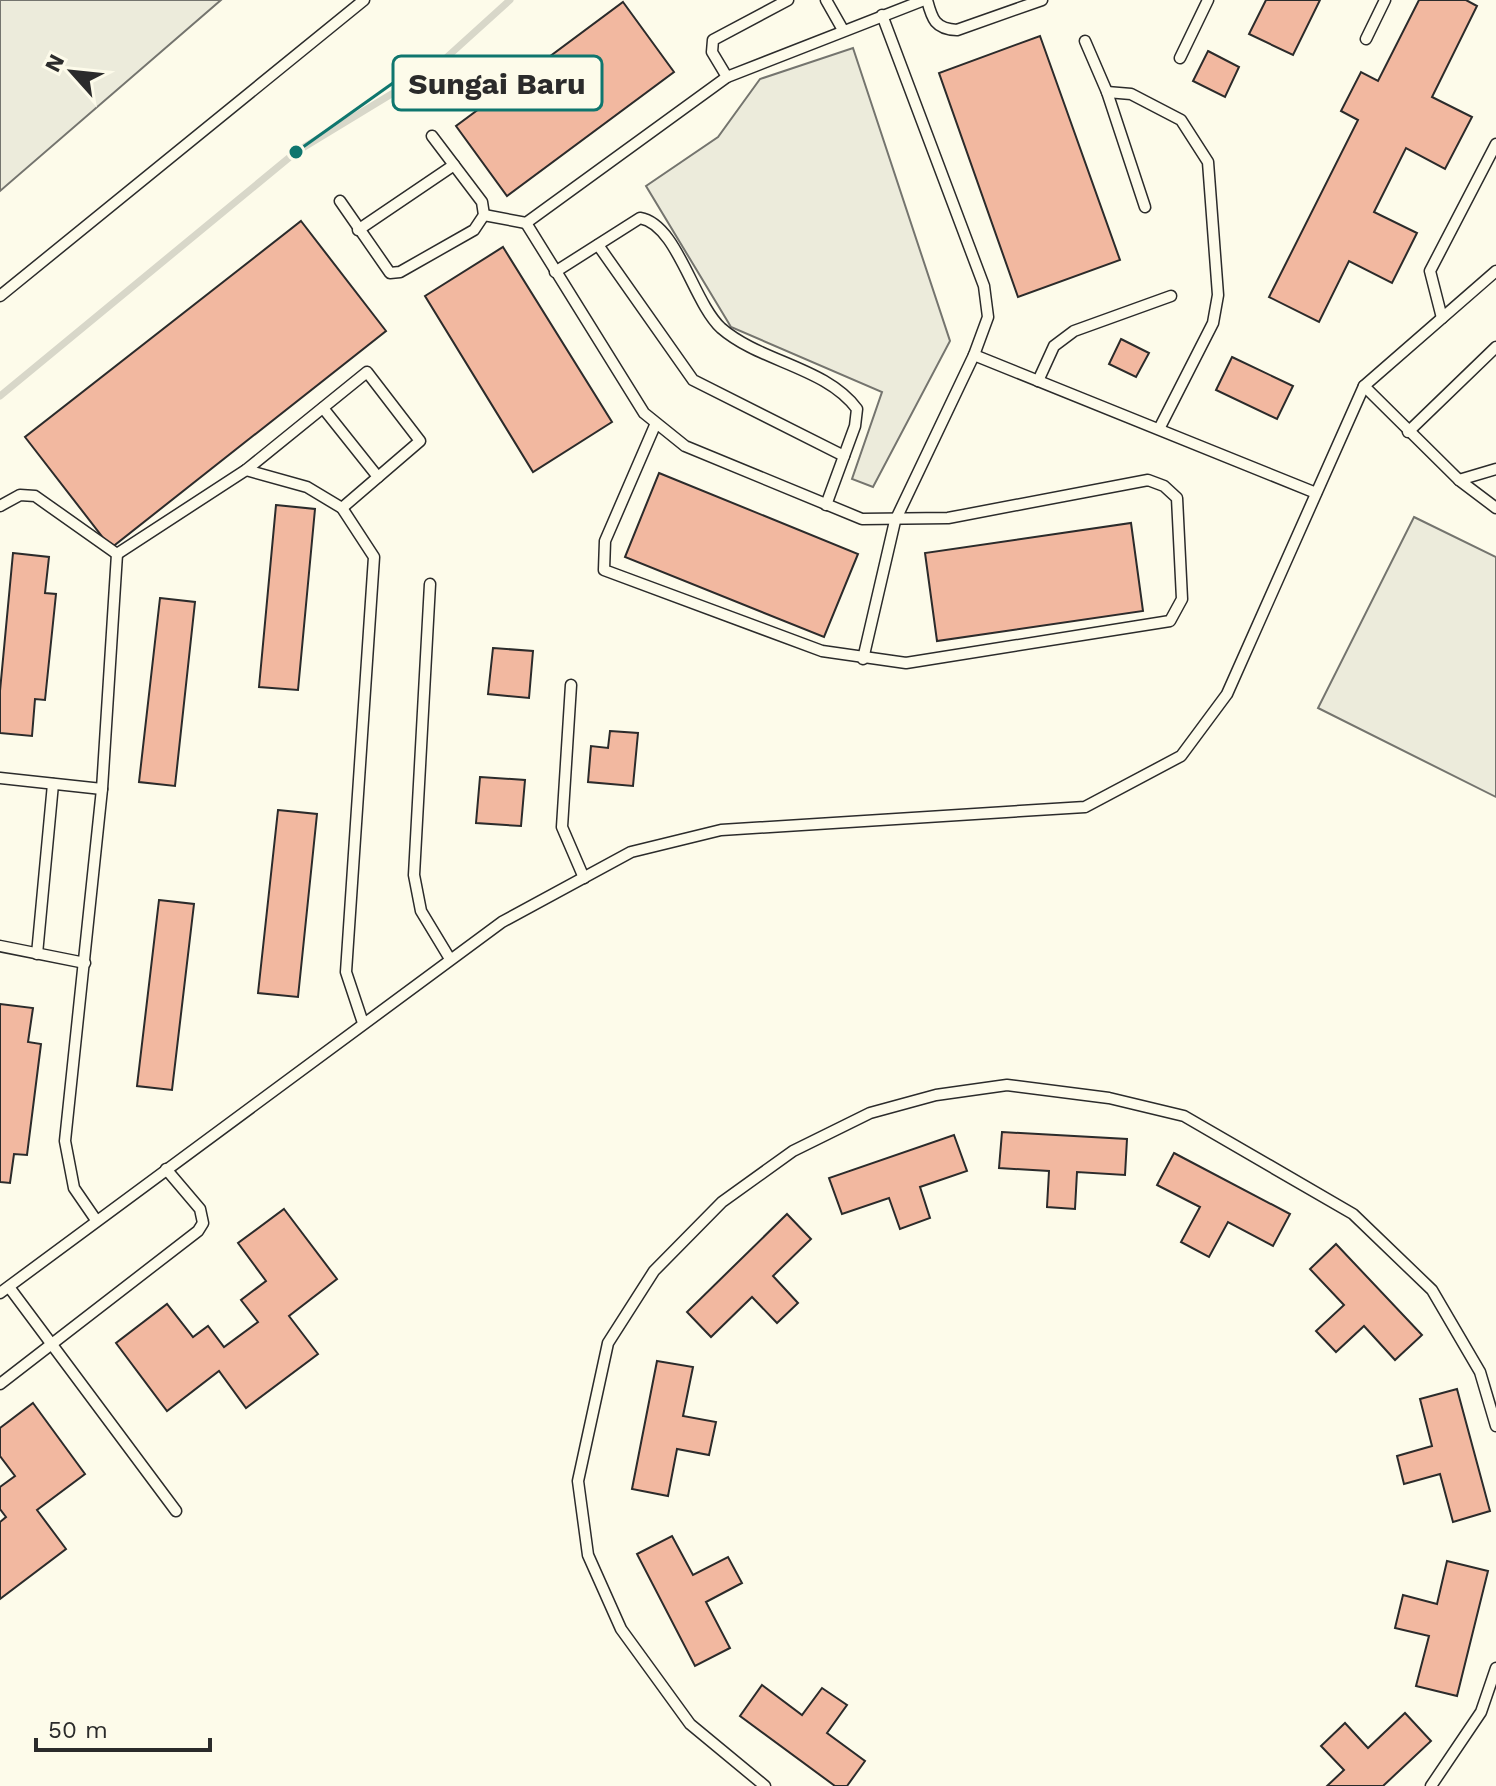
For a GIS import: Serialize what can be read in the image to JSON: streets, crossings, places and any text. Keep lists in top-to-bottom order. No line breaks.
{"places":["Sungai Baru"],"scale_bar":"50 m","north":"top left"}
